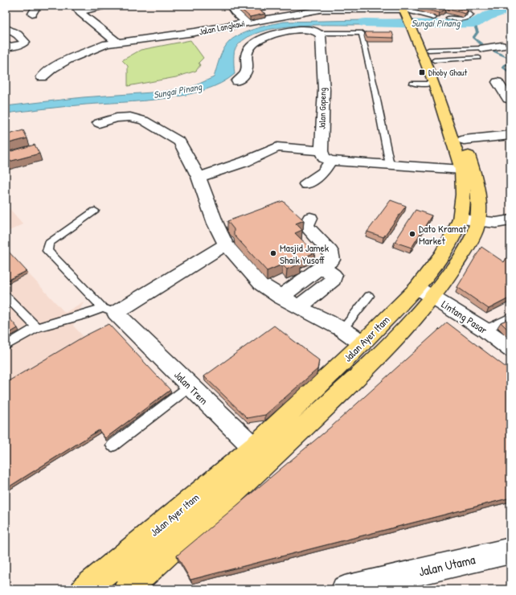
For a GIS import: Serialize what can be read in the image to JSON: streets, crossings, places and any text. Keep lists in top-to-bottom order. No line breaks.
{"streets":{"main road":["Jalan Ayer Itam"],"street":["Jalan Langkawi","Jalan Gopeng","Lintang Pasar","Jalan Trem","Jalan Utama"]},"crossings":[["Jalan Langkawi","Jalan Ayer Itam"],["Lintang Pasar","Jalan Ayer Itam"],["Jalan Ayer Itam","Jalan Trem"]],"water":["Sungai Pinang"],"places":{"transit":["Dhoby Ghaut"],"other":["Dato Kramat Market","Masjid Jamek Shaik Yusoff"]}}
